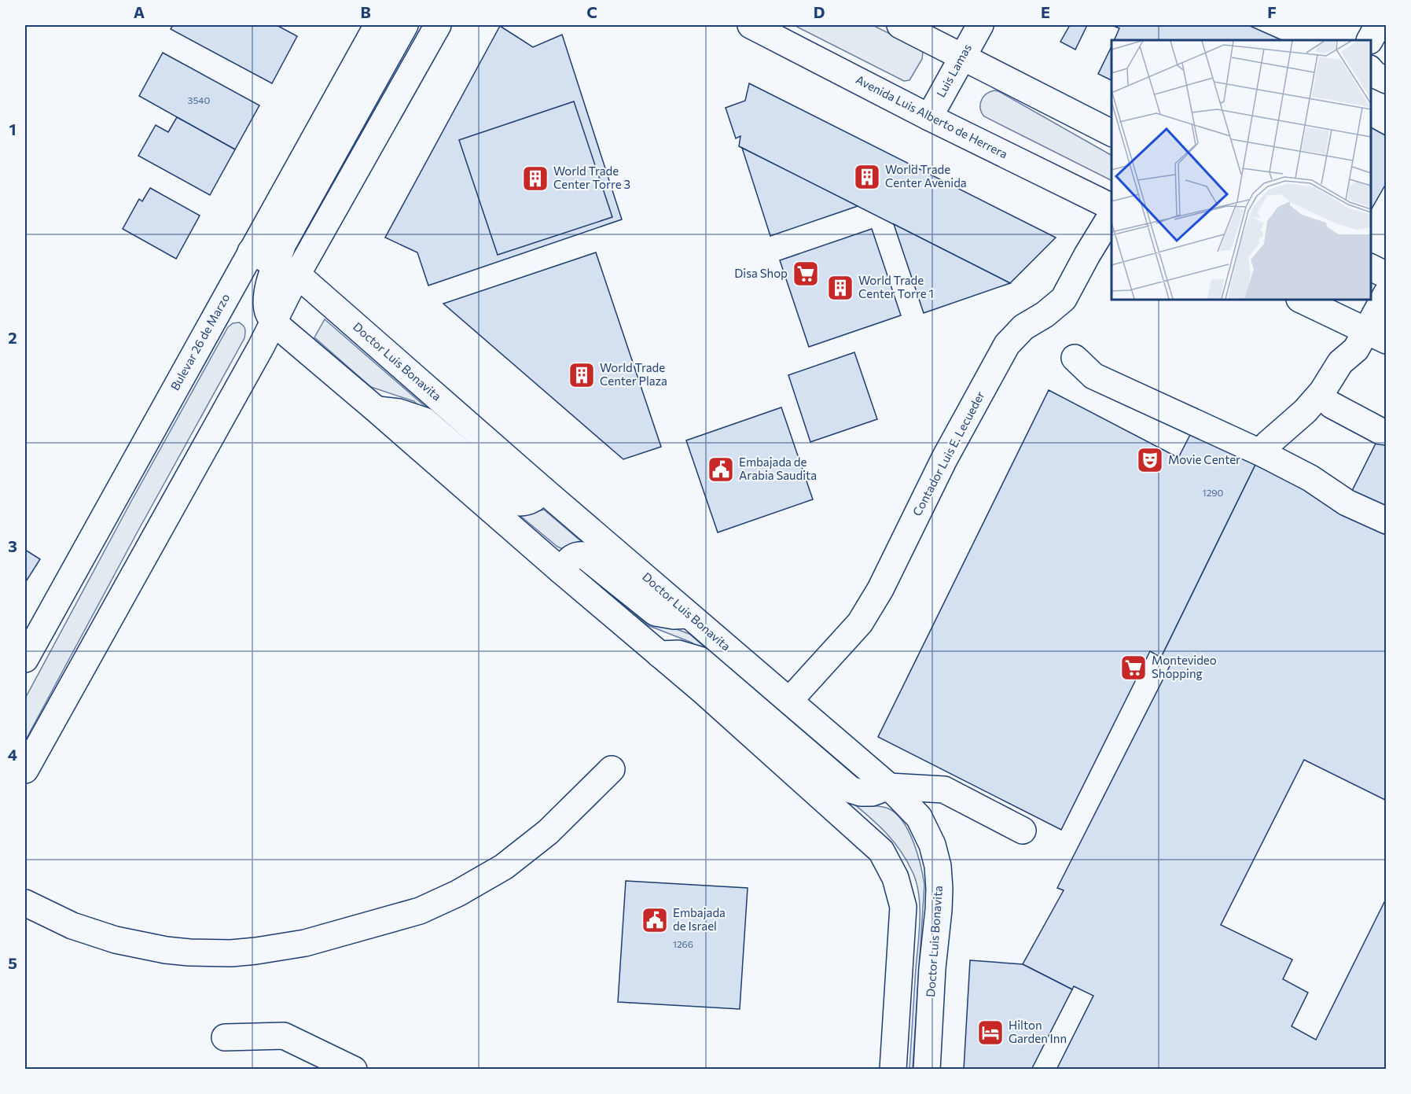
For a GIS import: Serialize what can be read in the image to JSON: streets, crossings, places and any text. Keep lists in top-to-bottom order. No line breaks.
{"streets":{"street":["Luis Lamas","Avenida Luis Alberto de Herrera","Bulevar 26 de Marzo","Doctor Luis Bonavita","Contador Luis E. Lecueder"]},"crossings":[["Luis Lamas","Avenida Luis Alberto de Herrera"],["Bulevar 26 de Marzo","Doctor Luis Bonavita"],["Doctor Luis Bonavita","Contador Luis E. Lecueder"]],"places":{"building":["World Trade Center Avenida","World Trade Center Torre 3","World Trade Center Torre 1","World Trade Center Plaza"],"supermarket":["Disa Shop","Montevideo Shopping"],"theatre":["Movie Center"],"public building":["Embajada de Arabia Saudita","Embajada de Israel"],"hotel":["Hilton Garden Inn"]},"house_numbers":["3540","1290","1266"],"grid":{"columns":["A","B","C","D","E","F"],"rows":["1","2","3","4","5"]}}
